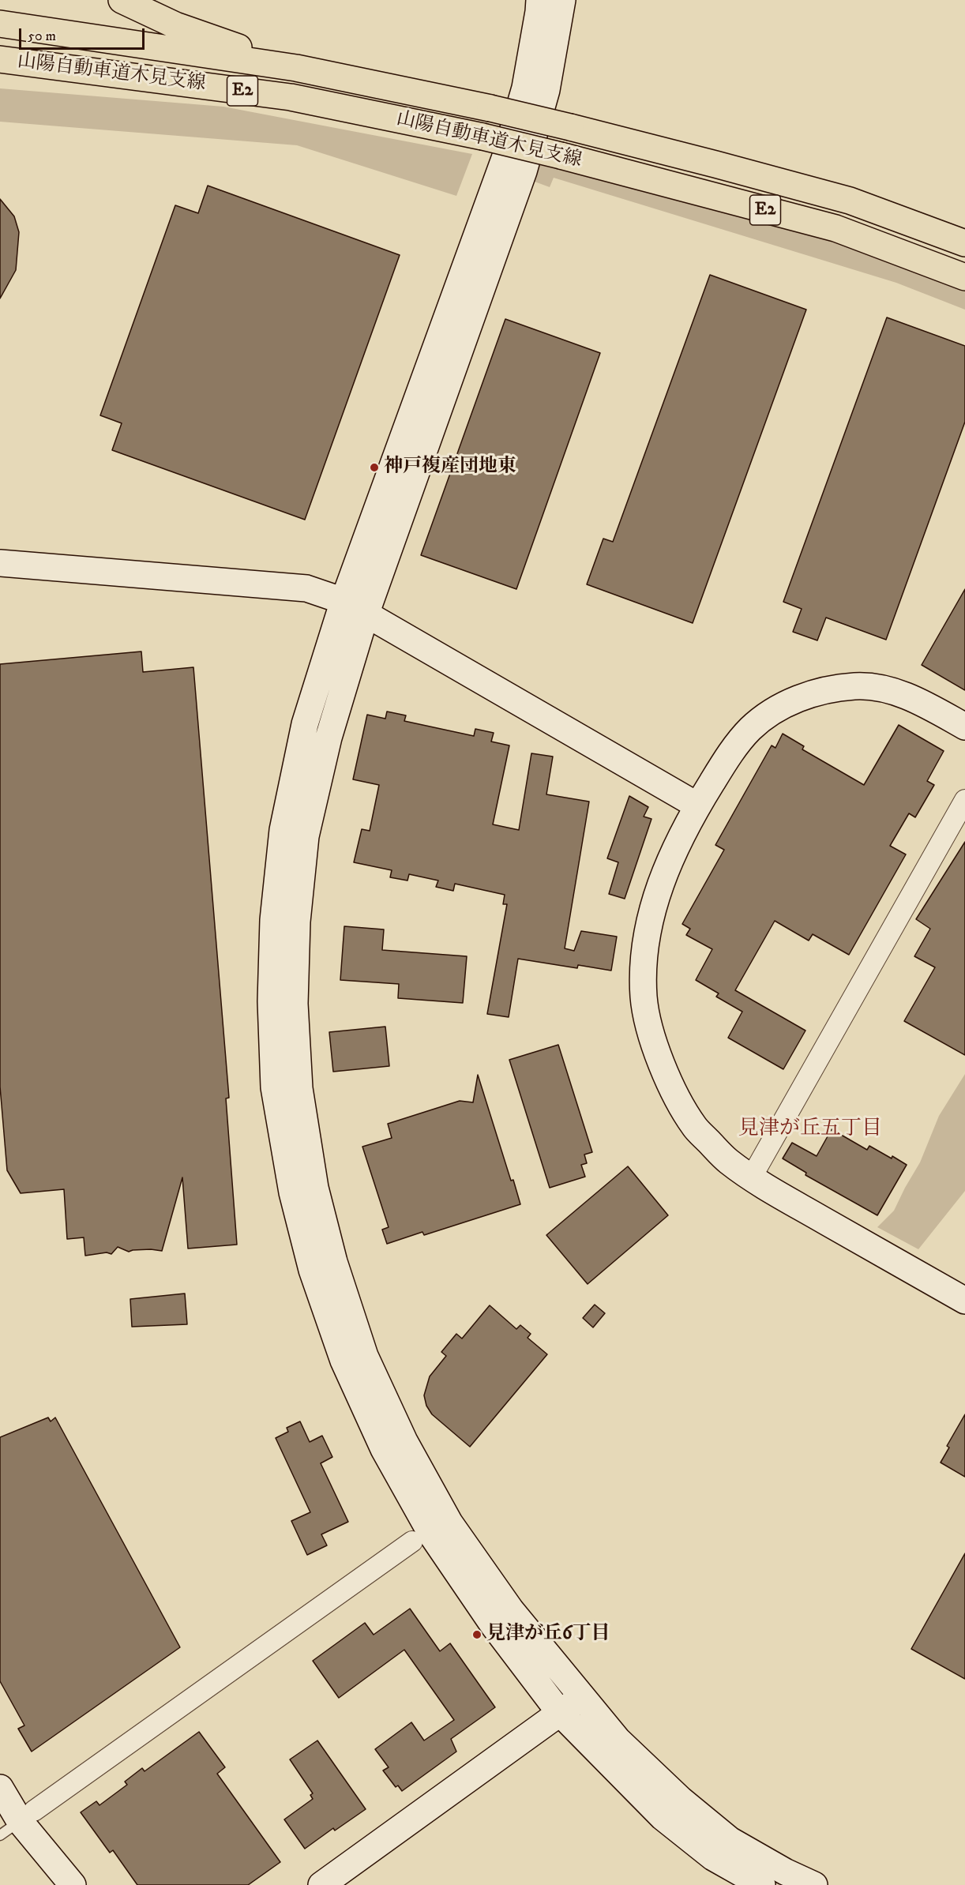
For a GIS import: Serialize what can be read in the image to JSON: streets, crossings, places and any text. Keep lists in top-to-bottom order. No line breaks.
{"streets":{"highway":["山陽自動車道木見支線","E2"]},"districts":["見津が丘五丁目"],"places":["神戸複産団地東","見津が丘6丁目"],"scale_bar":"50 m"}
